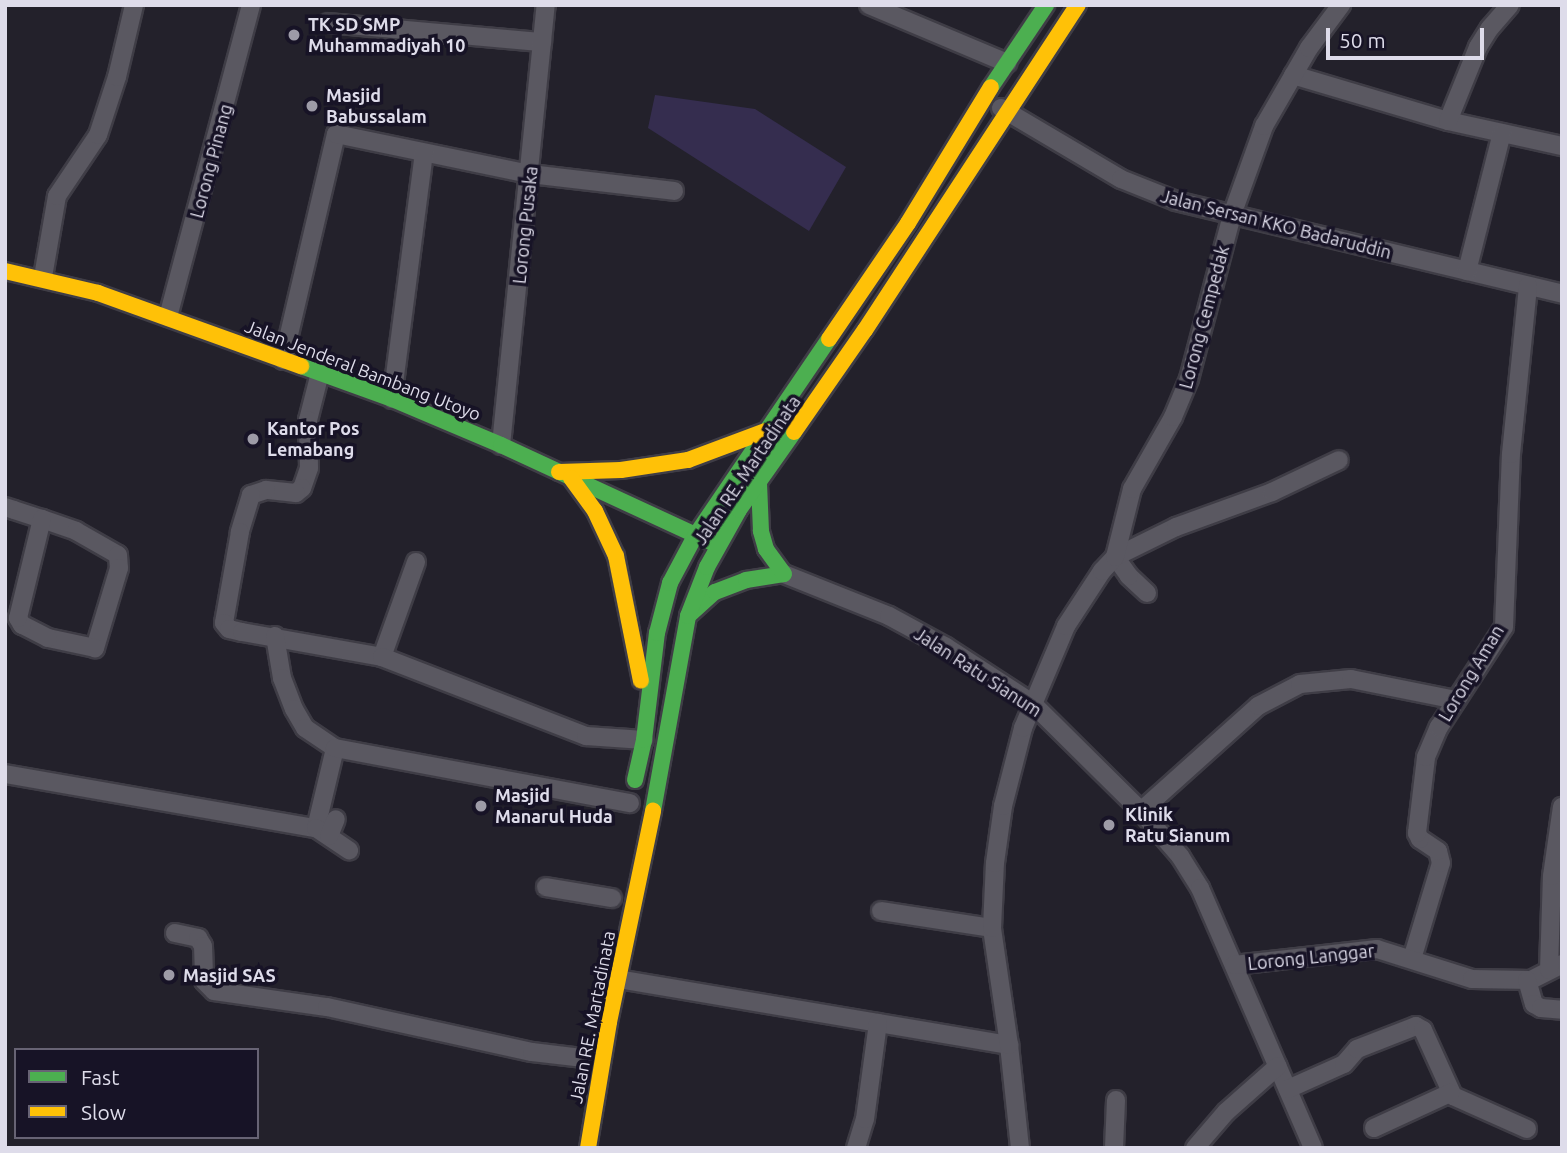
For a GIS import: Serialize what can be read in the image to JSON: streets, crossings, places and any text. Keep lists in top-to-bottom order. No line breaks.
{"streets":{"main road":["Jalan Jenderal Bambang Utoyo","Jalan RE. Martadinata"],"street":["Lorong Pinang","Jalan Sersan KKO Badaruddin","Lorong Pusaka","Lorong Cempedak","Jalan Ratu Sianum","Lorong Aman","Lorong Langgar"]},"crossings":[["Lorong Pinang","Jalan Jenderal Bambang Utoyo"],["Jalan Sersan KKO Badaruddin","Lorong Cempedak"],["Jalan Sersan KKO Badaruddin","Jalan RE. Martadinata"],["Jalan Sersan KKO Badaruddin","Lorong Aman"],["Lorong Pusaka","Jalan Jenderal Bambang Utoyo"],["Lorong Cempedak","Jalan Ratu Sianum"],["Jalan Ratu Sianum","Lorong Langgar"],["Lorong Aman","Lorong Langgar"]],"places":["TK SD SMP Muhammadiyah 10","Masjid Babussalam","Kantor Pos Lemabang","Masjid Manarul Huda","Klinik Ratu Sianum","Masjid SAS"],"legend":["Fast","Slow"],"scale_bar":"50 m"}
